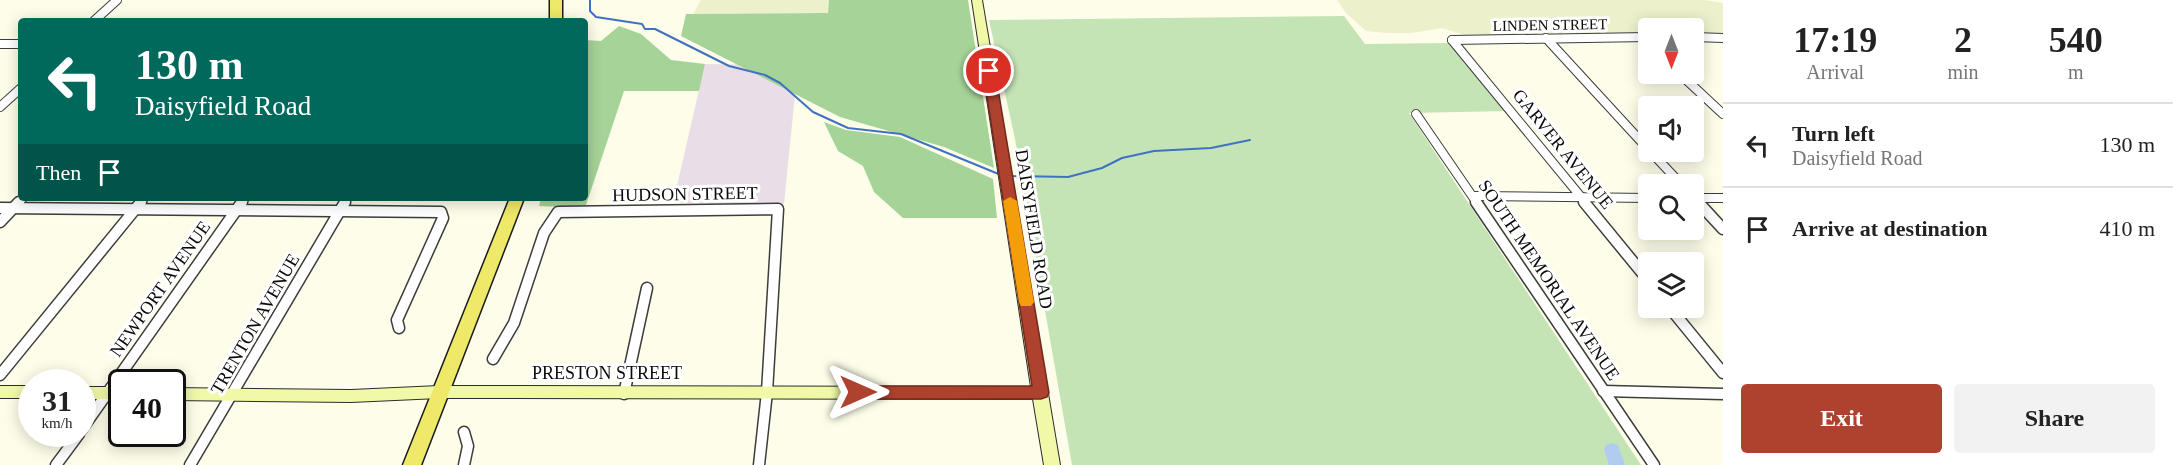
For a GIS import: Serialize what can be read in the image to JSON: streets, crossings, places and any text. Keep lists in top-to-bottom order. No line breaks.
{"streets":{"street":["LINDEN STREET","GARVER AVENUE","HUDSON STREET","DAISYFIELD ROAD","SOUTH MEMORIAL AVENUE","NEWPORT AVENUE","TRENTON AVENUE","PRESTON STREET"]},"crossings":[["LINDEN STREET","GARVER AVENUE"],["HUDSON STREET","PRESTON STREET"],["DAISYFIELD ROAD","PRESTON STREET"],["TRENTON AVENUE","PRESTON STREET"]],"north":"bottom","page":{"eta":["17:19","Arrival","2","min","540","m"],"turn":["130 m","Daisyfield Road"],"list":[{"name":"Turn left","note":"Daisyfield Road","value":"130 m"},{"name":"Arrive at destination","value":"410 m"}],"then":"Then","speed":"31 km/h","limit":"40","buttons":["Exit","Share"]}}
